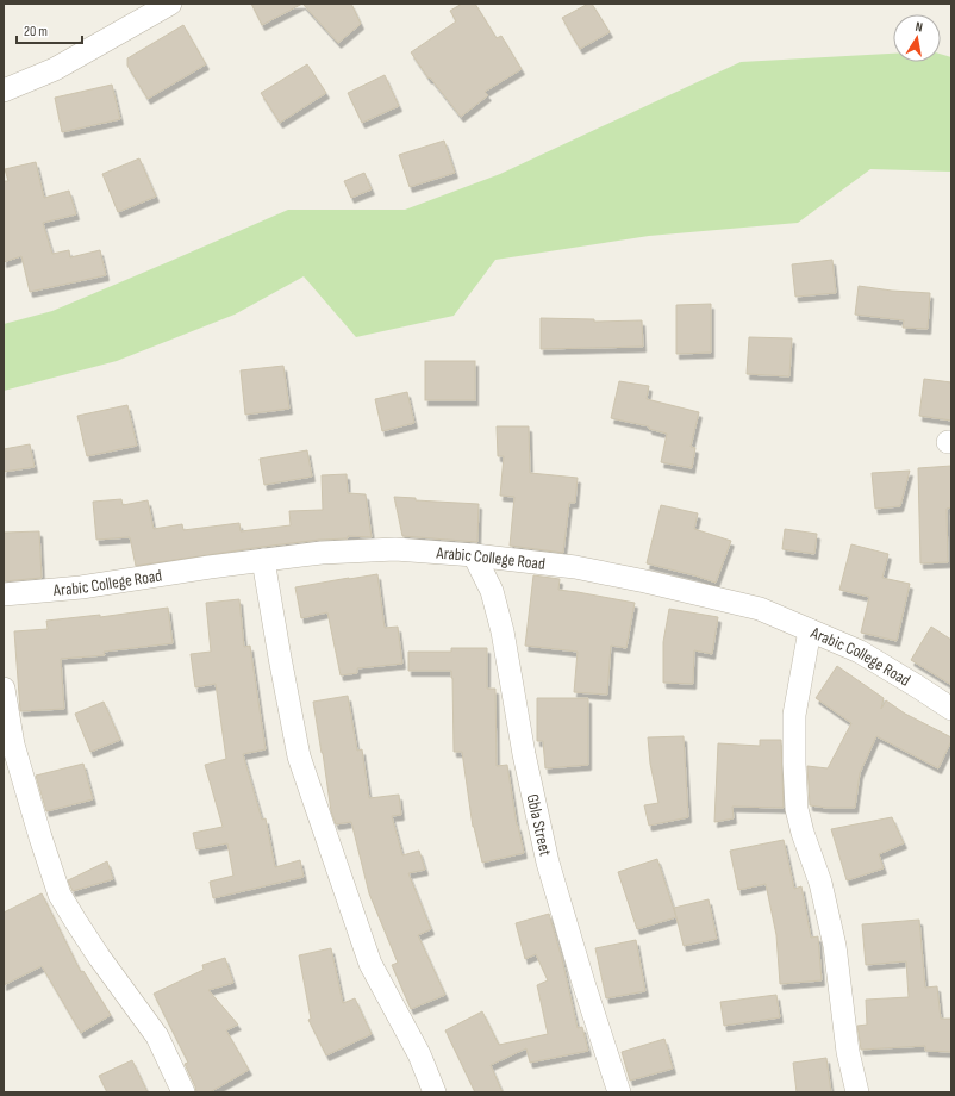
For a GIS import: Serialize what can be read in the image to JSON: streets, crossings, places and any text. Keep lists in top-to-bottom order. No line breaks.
{"streets":{"street":["Arabic College Road","Gbla Street"]},"crossings":[["Arabic College Road","Gbla Street"]],"scale_bar":"20 m","north":"top"}
